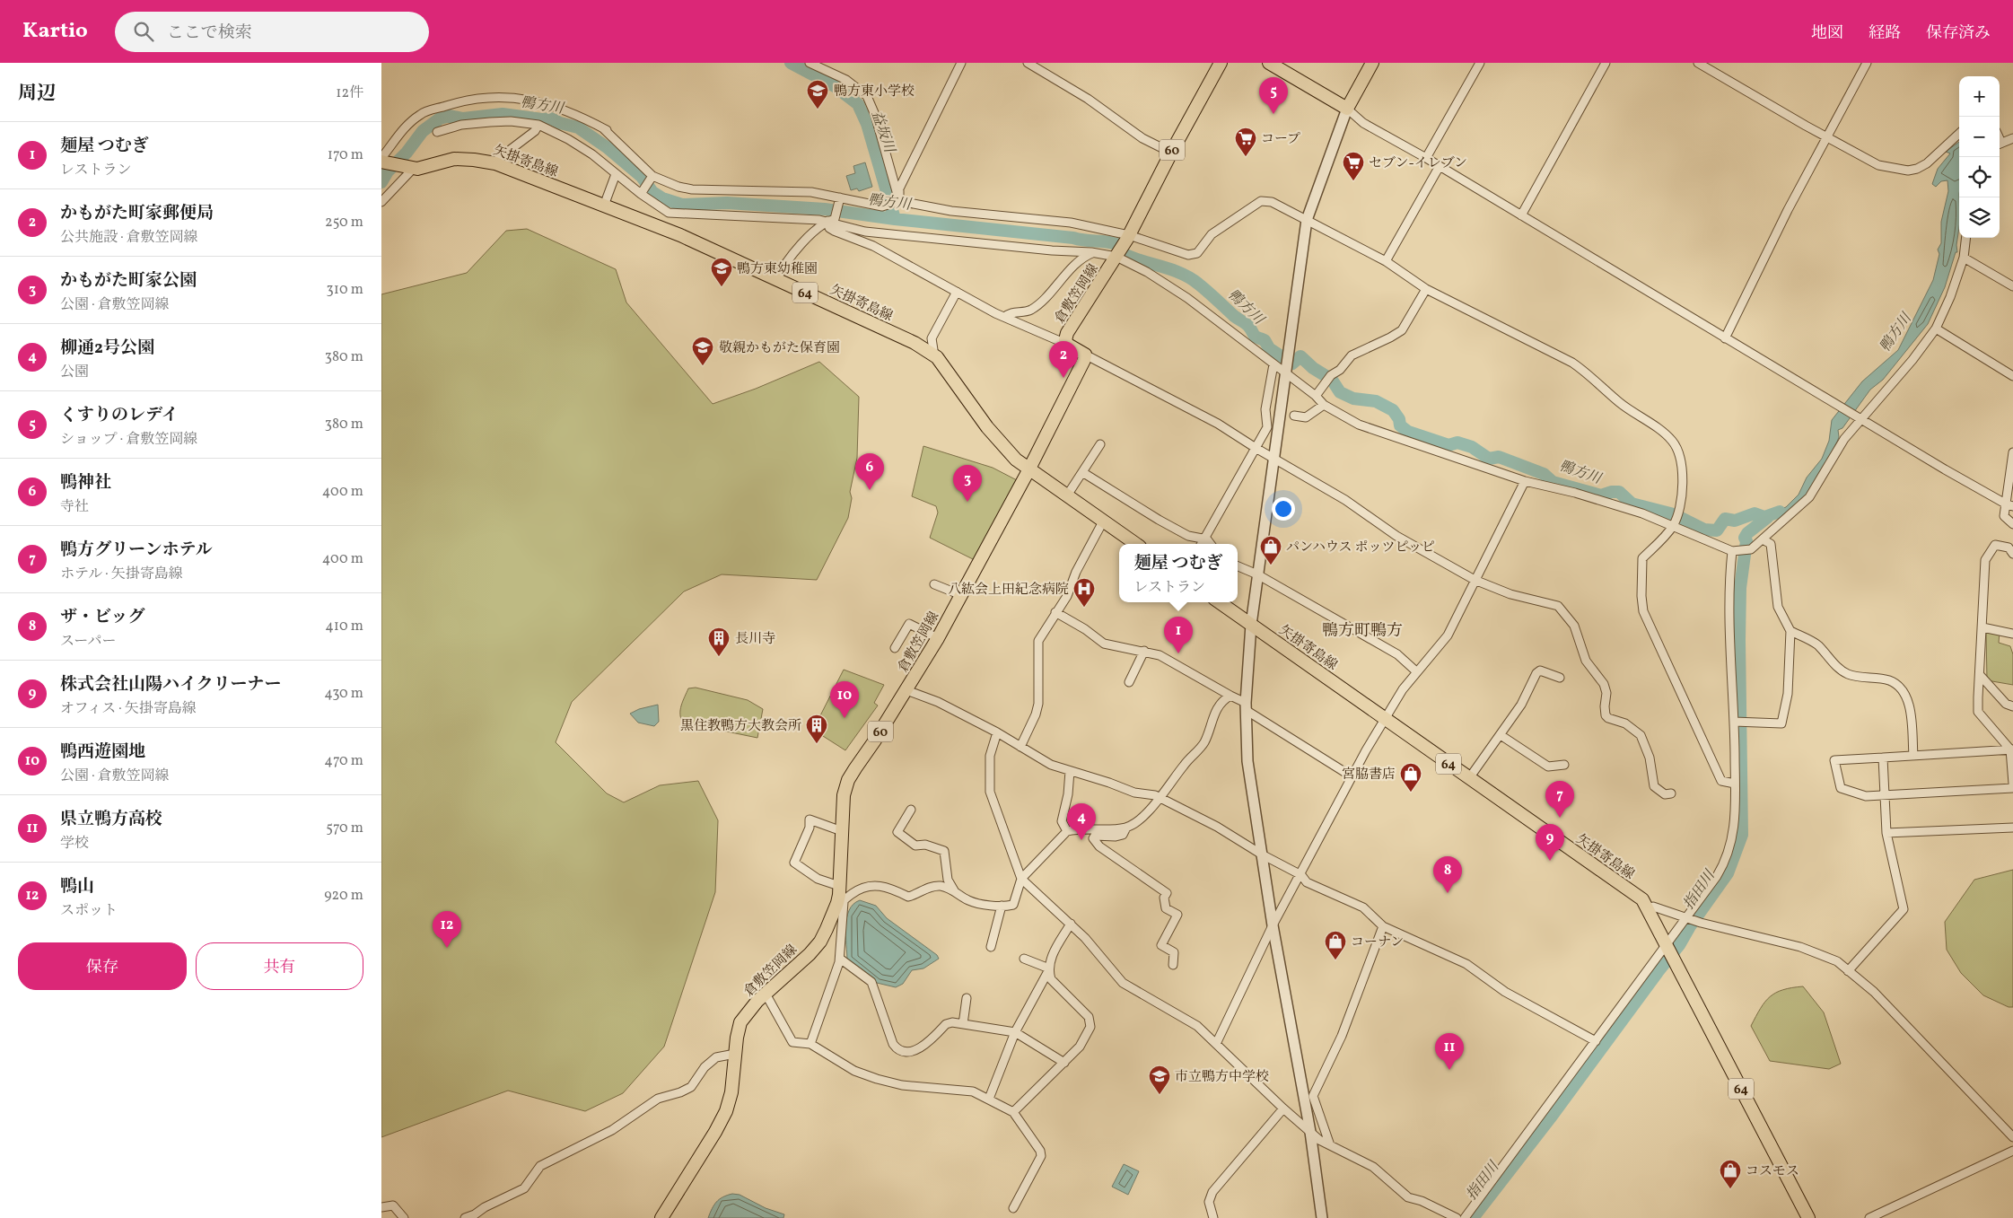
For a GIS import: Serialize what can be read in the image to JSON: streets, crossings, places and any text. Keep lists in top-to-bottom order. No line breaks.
{"streets":{"main road":["60","矢掛寄島線","64","倉敷笠岡線"]},"crossings":[["矢掛寄島線","倉敷笠岡線"]],"districts":["鴨方町鴨方"],"water":["鴨方川","益坂川","指田川"],"places":{"school or university":["鴨方東小学校","鴨方東幼稚園","敬親かもがた保育園","市立鴨方中学校"],"supermarket":["コープ","セブン-イレブン"],"shop":["パンハウス ポッツピッピ","宮脇書店","コーナン","コスモス"],"hospital":["八紘会上田紀念病院"],"building":["長川寺","黒住教鴨方大教会所"]},"page":{"header":"Kartio","search":"ここで検索","nav":["地図","経路","保存済み"],"heading":["周辺","12件"],"map_buttons":["+","−"],"pins":["5","2","6","3","1","10","7","4","9","8","12","11"],"list":[{"mark":"1","name":"麺屋 つむぎ","note":"レストラン","value":"170 m"},{"mark":"2","name":"かもがた町家郵便局","note":"公共施設 · 倉敷笠岡線","value":"250 m"},{"mark":"3","name":"かもがた町家公園","note":"公園 · 倉敷笠岡線","value":"310 m"},{"mark":"4","name":"柳通2号公園","note":"公園","value":"380 m"},{"mark":"5","name":"くすりのレデイ","note":"ショップ · 倉敷笠岡線","value":"380 m"},{"mark":"6","name":"鴨神社","note":"寺社","value":"400 m"},{"mark":"7","name":"鴨方グリーンホテル","note":"ホテル · 矢掛寄島線","value":"400 m"},{"mark":"8","name":"ザ・ビッグ","note":"スーパー","value":"410 m"},{"mark":"9","name":"株式会社山陽ハイクリーナー","note":"オフィス · 矢掛寄島線","value":"430 m"},{"mark":"10","name":"鴨西遊園地","note":"公園 · 倉敷笠岡線","value":"470 m"},{"mark":"11","name":"県立鴨方高校","note":"学校","value":"570 m"},{"mark":"12","name":"鴨山","note":"スポット","value":"920 m"}],"popup":["麺屋 つむぎ","レストラン"],"buttons":["保存","共有"]}}
